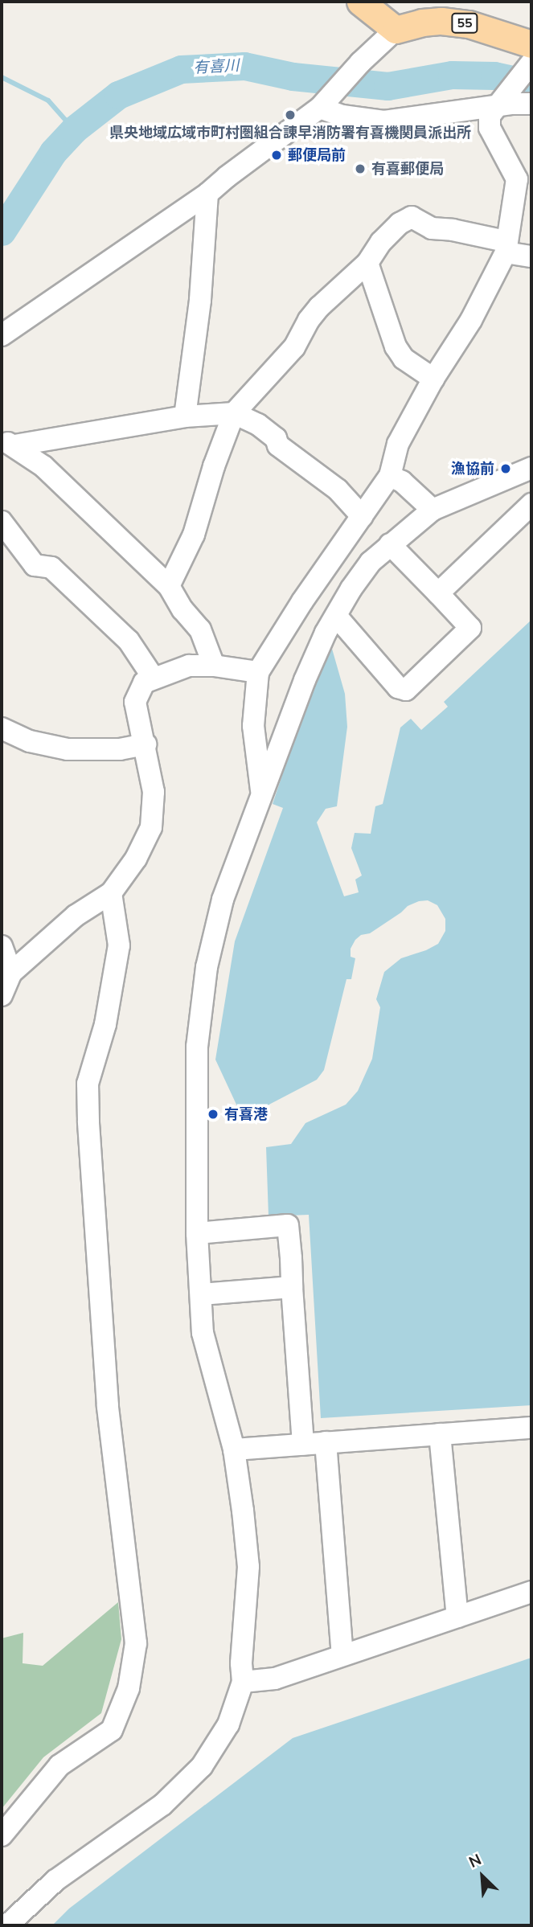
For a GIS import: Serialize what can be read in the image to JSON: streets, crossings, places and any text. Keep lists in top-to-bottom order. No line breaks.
{"streets":{"main road":["55"]},"water":["有喜川"],"places":["県央地域広域市町村圏組合諌早消防署有喜機関員派出所","郵便局前","有喜郵便局","漁協前","有喜港"],"north":"top left"}
